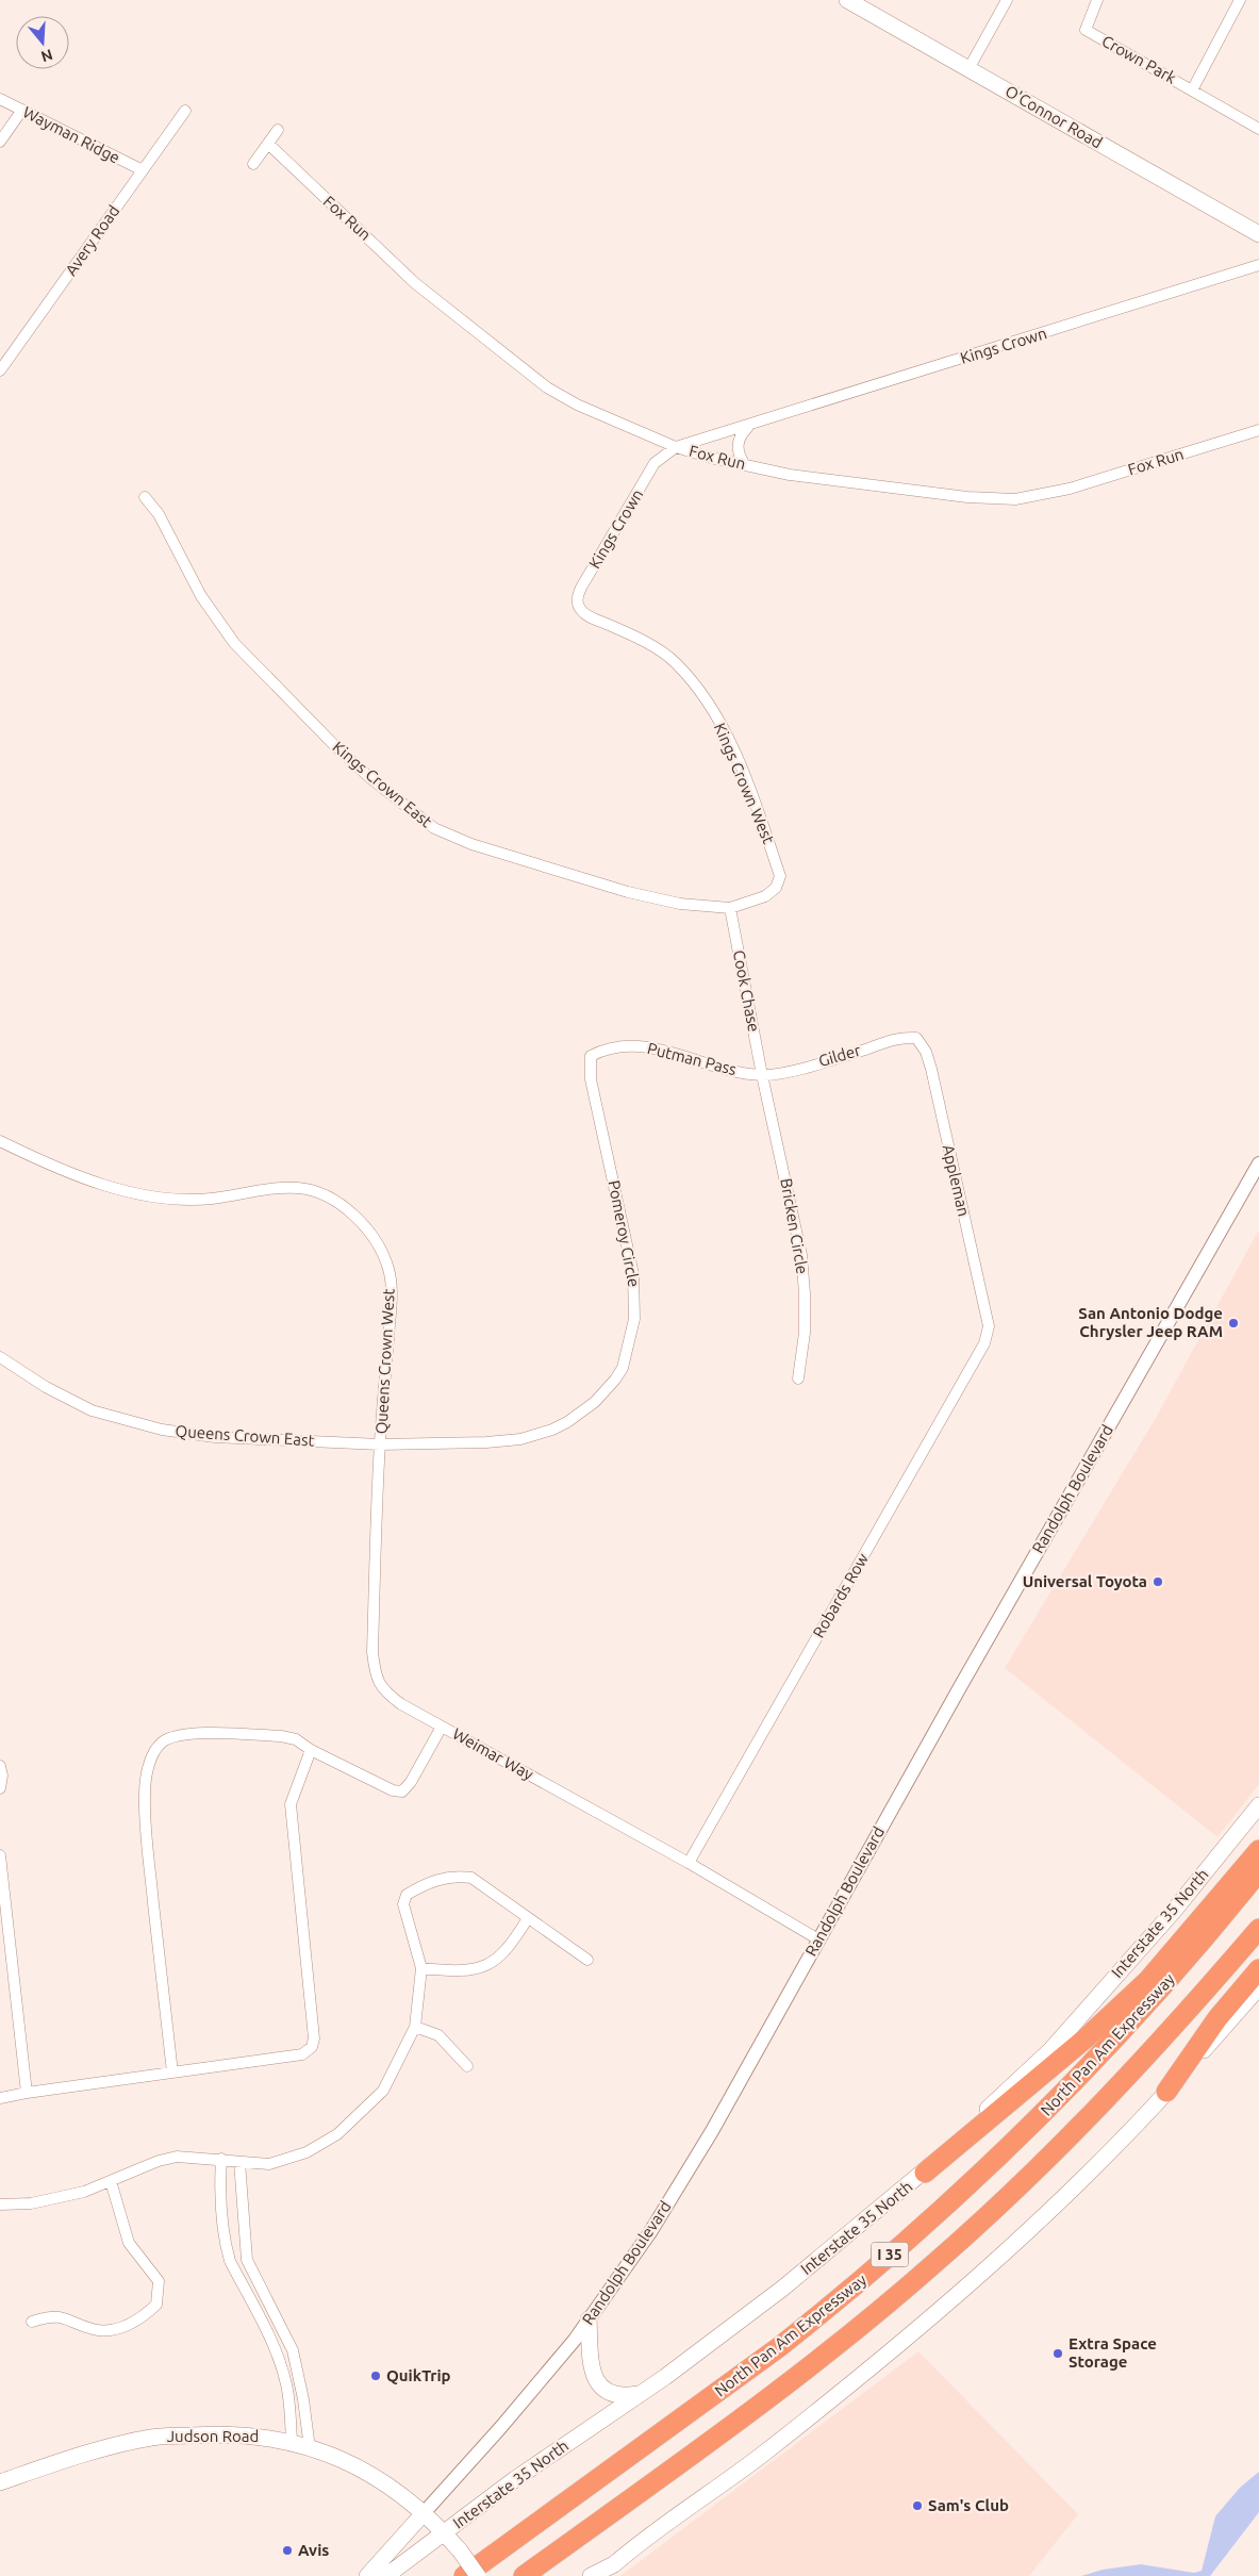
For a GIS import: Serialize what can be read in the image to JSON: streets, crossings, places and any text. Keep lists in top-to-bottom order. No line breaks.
{"streets":{"highway":["North Pan Am Expressway","I 35"],"main road":["O'Connor Road","Randolph Boulevard","Interstate 35 North","Judson Road"],"street":["Crown Park","Wayman Ridge","Fox Run","Avery Road","Kings Crown","Kings Crown West","Kings Crown East","Cook Chase","Gilder","Putman Pass","Appleman","Bricken Circle","Pomeroy Circle","Queens Crown West","Queens Crown East","Robards Row","Weimar Way"]},"crossings":[["Wayman Ridge","Avery Road"],["Fox Run","Kings Crown"],["Kings Crown","Kings Crown West"],["Kings Crown West","Kings Crown East"],["Kings Crown West","Cook Chase"],["Kings Crown East","Cook Chase"],["Cook Chase","Gilder"],["Cook Chase","Putman Pass"],["Cook Chase","Bricken Circle"],["Gilder","Putman Pass"],["Gilder","Appleman"],["Gilder","Bricken Circle"],["Putman Pass","Bricken Circle"],["Putman Pass","Pomeroy Circle"],["Appleman","Robards Row"],["Pomeroy Circle","Queens Crown West"],["Pomeroy Circle","Queens Crown East"],["Pomeroy Circle","Weimar Way"],["Queens Crown West","Queens Crown East"],["Queens Crown West","Weimar Way"],["Queens Crown East","Weimar Way"],["Randolph Boulevard","Weimar Way"],["Randolph Boulevard","Judson Road"],["Robards Row","Weimar Way"],["Interstate 35 North","Judson Road"]],"places":["San Antonio Dodge Chrysler Jeep RAM","Universal Toyota","Extra Space Storage","QuikTrip","Sam's Club","Avis"],"north":"bottom"}
